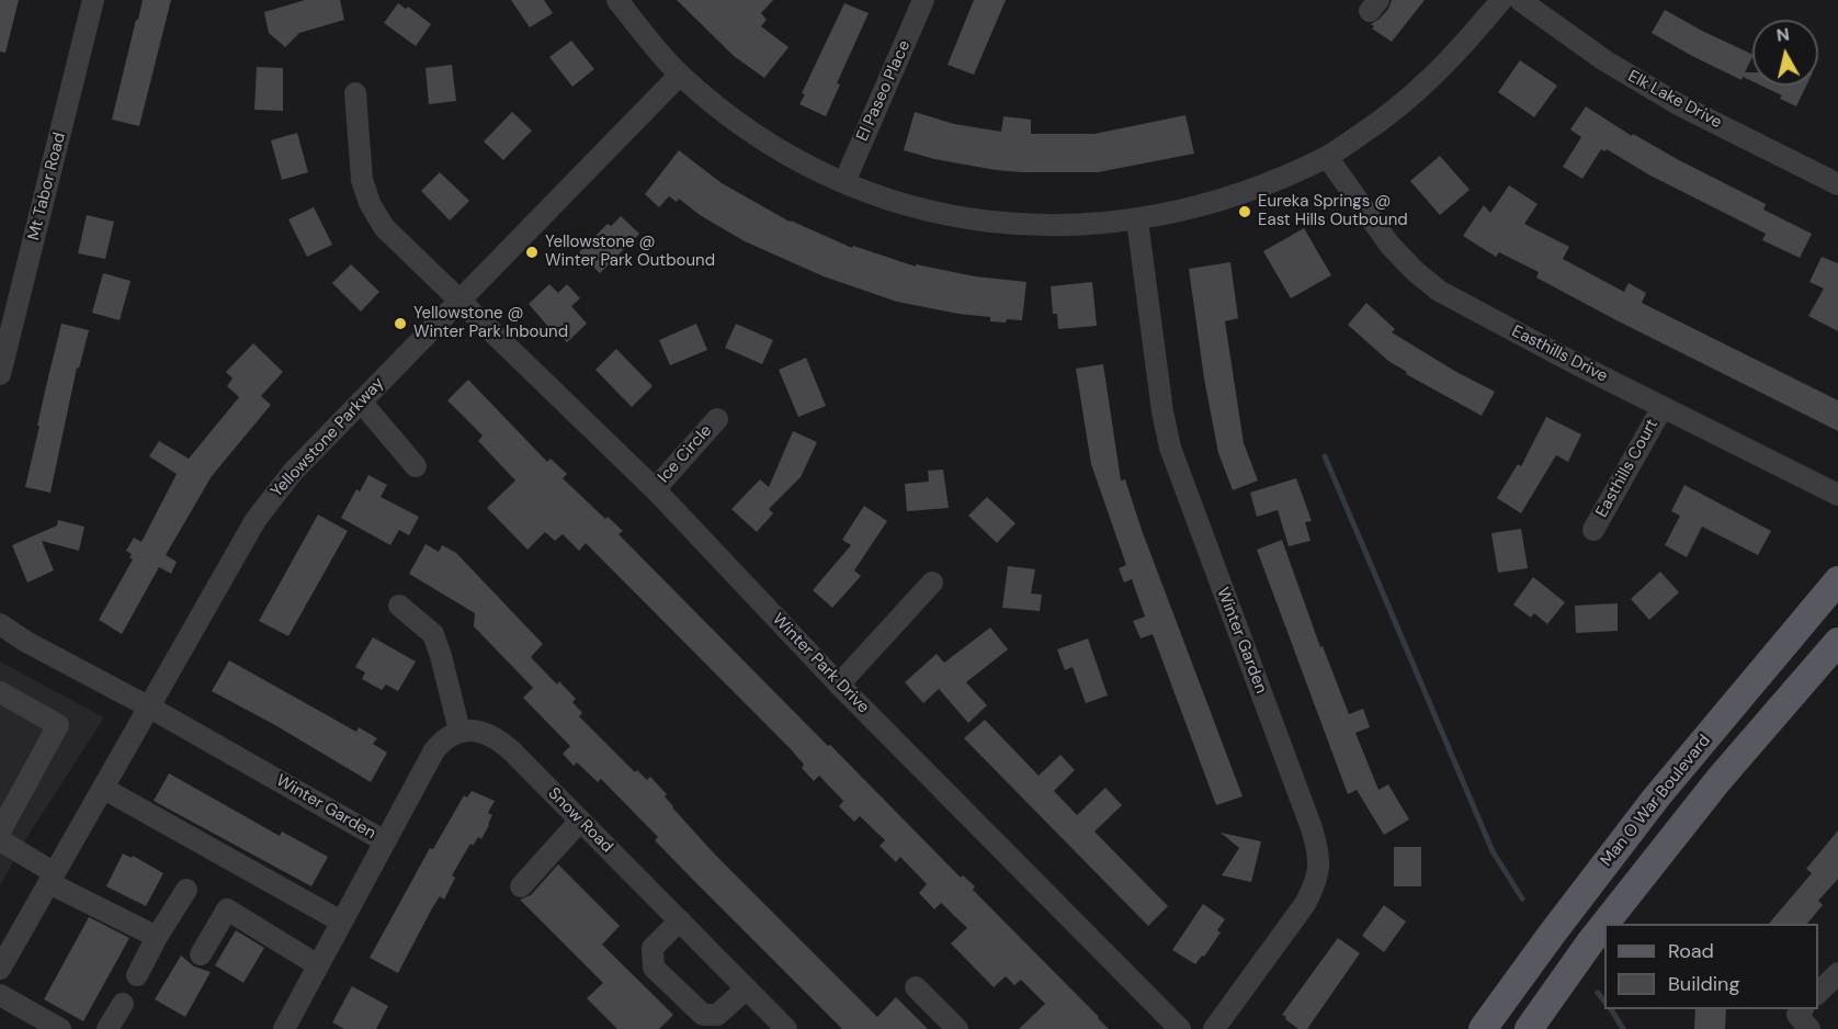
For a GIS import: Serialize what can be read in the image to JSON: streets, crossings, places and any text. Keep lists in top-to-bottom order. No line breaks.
{"streets":{"main road":["Man O War Boulevard"],"street":["El Paseo Place","Elk Lake Drive","Mt Tabor Road","Easthills Drive","Yellowstone Parkway","Ice Circle","Easthills Court","Winter Garden","Winter Park Drive","Snow Road"]},"crossings":[["Easthills Drive","Easthills Court"],["Yellowstone Parkway","Winter Garden"],["Yellowstone Parkway","Winter Park Drive"],["Ice Circle","Winter Park Drive"]],"places":["Eureka Springs @ East Hills Outbound","Yellowstone @ Winter Park Outbound","Yellowstone @ Winter Park Inbound"],"legend":["Road","Building"],"north":"top"}
